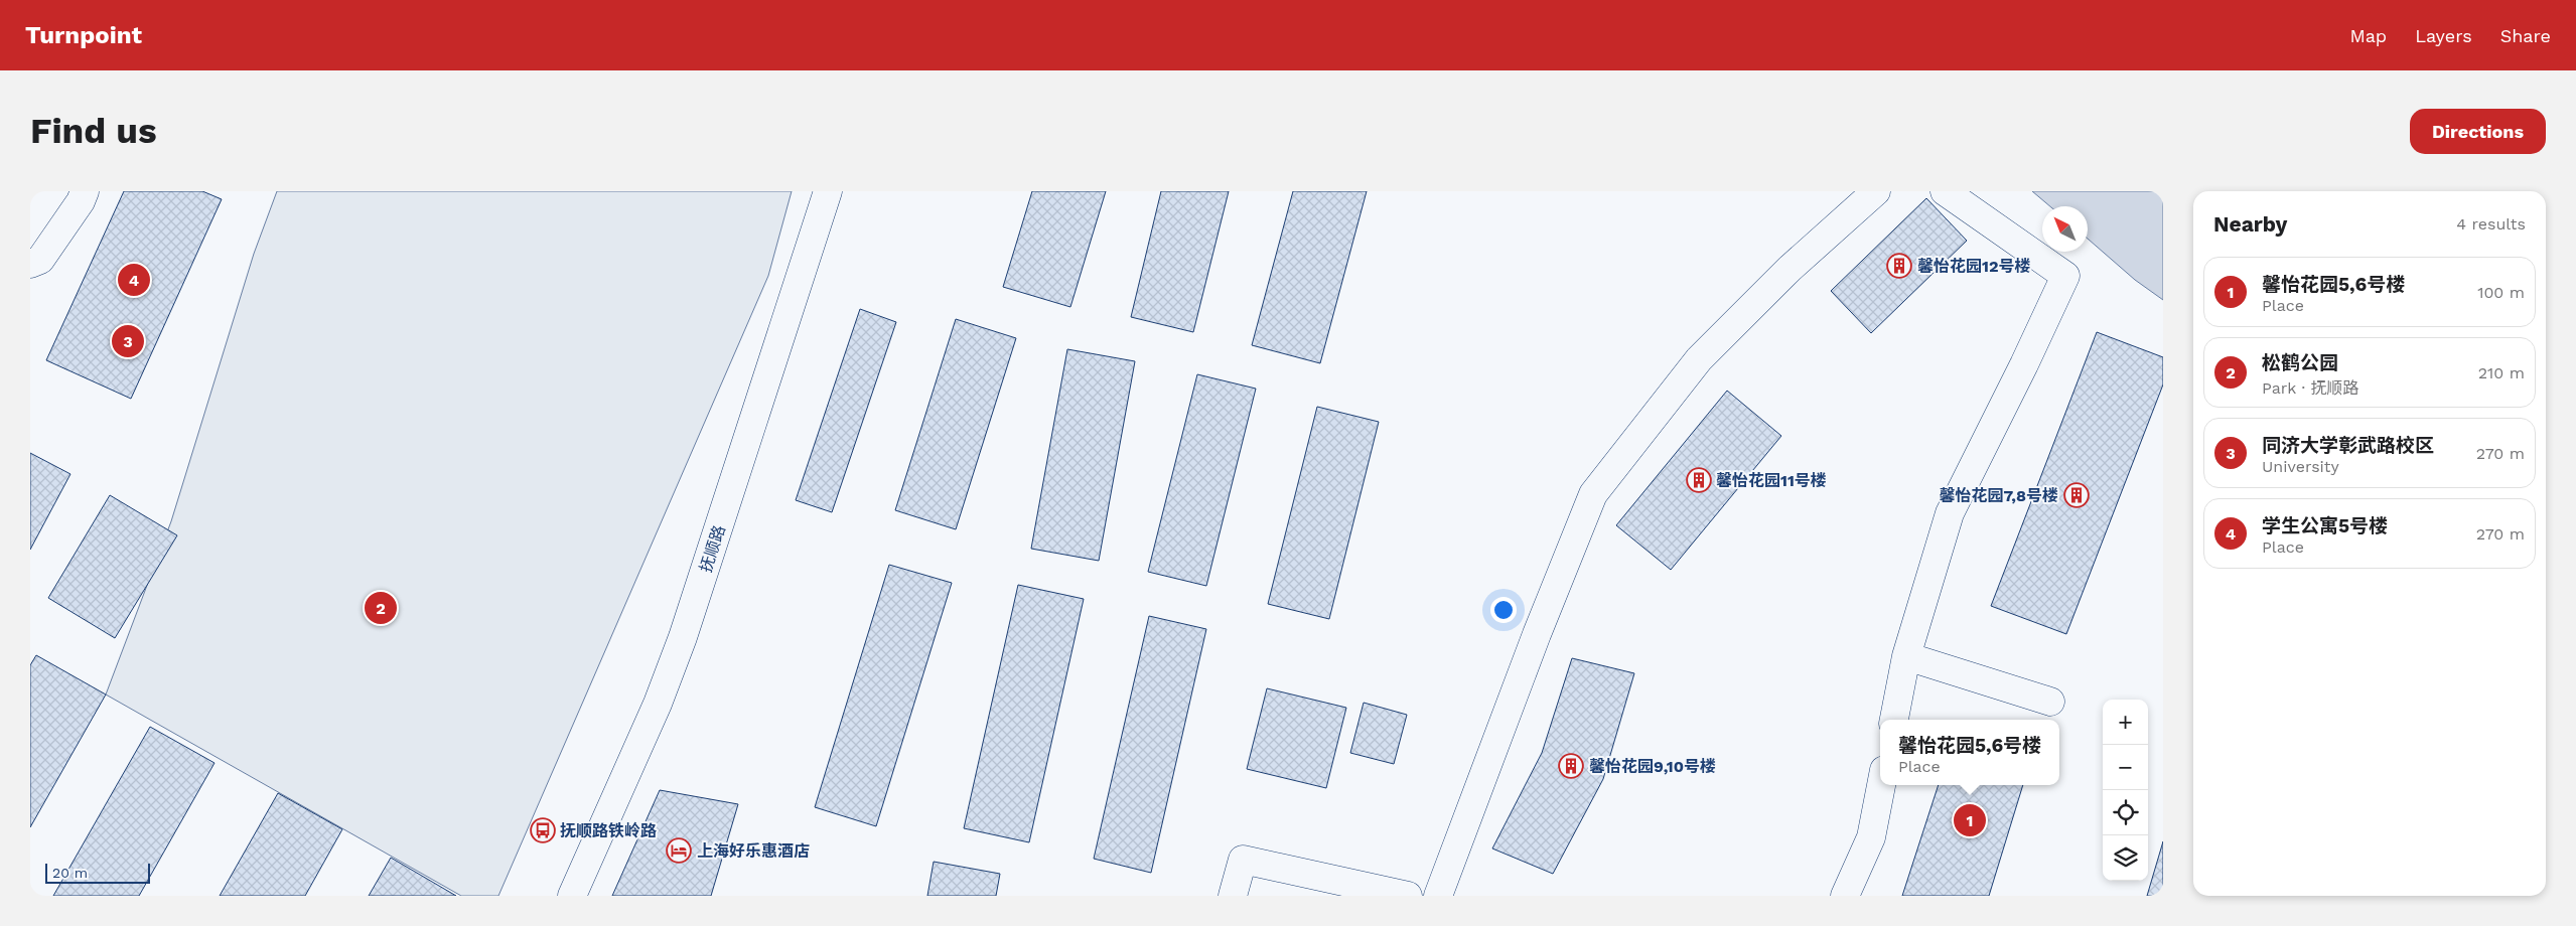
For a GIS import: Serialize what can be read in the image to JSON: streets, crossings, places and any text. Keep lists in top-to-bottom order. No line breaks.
{"streets":{"street":["抚顺路"]},"places":{"building":["馨怡花园12号楼","馨怡花园11号楼","馨怡花园7,8号楼","馨怡花园9,10号楼"],"bus stop":["抚顺路铁岭路"],"hotel":["上海好乐惠酒店"]},"scale_bar":"20 m","north":"top left","page":{"header":"Turnpoint","nav":["Map","Layers","Share"],"buttons":"Directions","title":"Find us","heading":["Nearby","4 results"],"list":[{"mark":"1","name":"馨怡花园5,6号楼","note":"Place","value":"100 m"},{"mark":"2","name":"松鹤公园","note":"Park · 抚顺路","value":"210 m"},{"mark":"3","name":"同济大学彰武路校区","note":"University","value":"270 m"},{"mark":"4","name":"学生公寓5号楼","note":"Place","value":"270 m"}],"pins":["4","3","2","1"],"map_buttons":["+","−"],"popup":["馨怡花园5,6号楼","Place"],"scale":"20 m"}}
